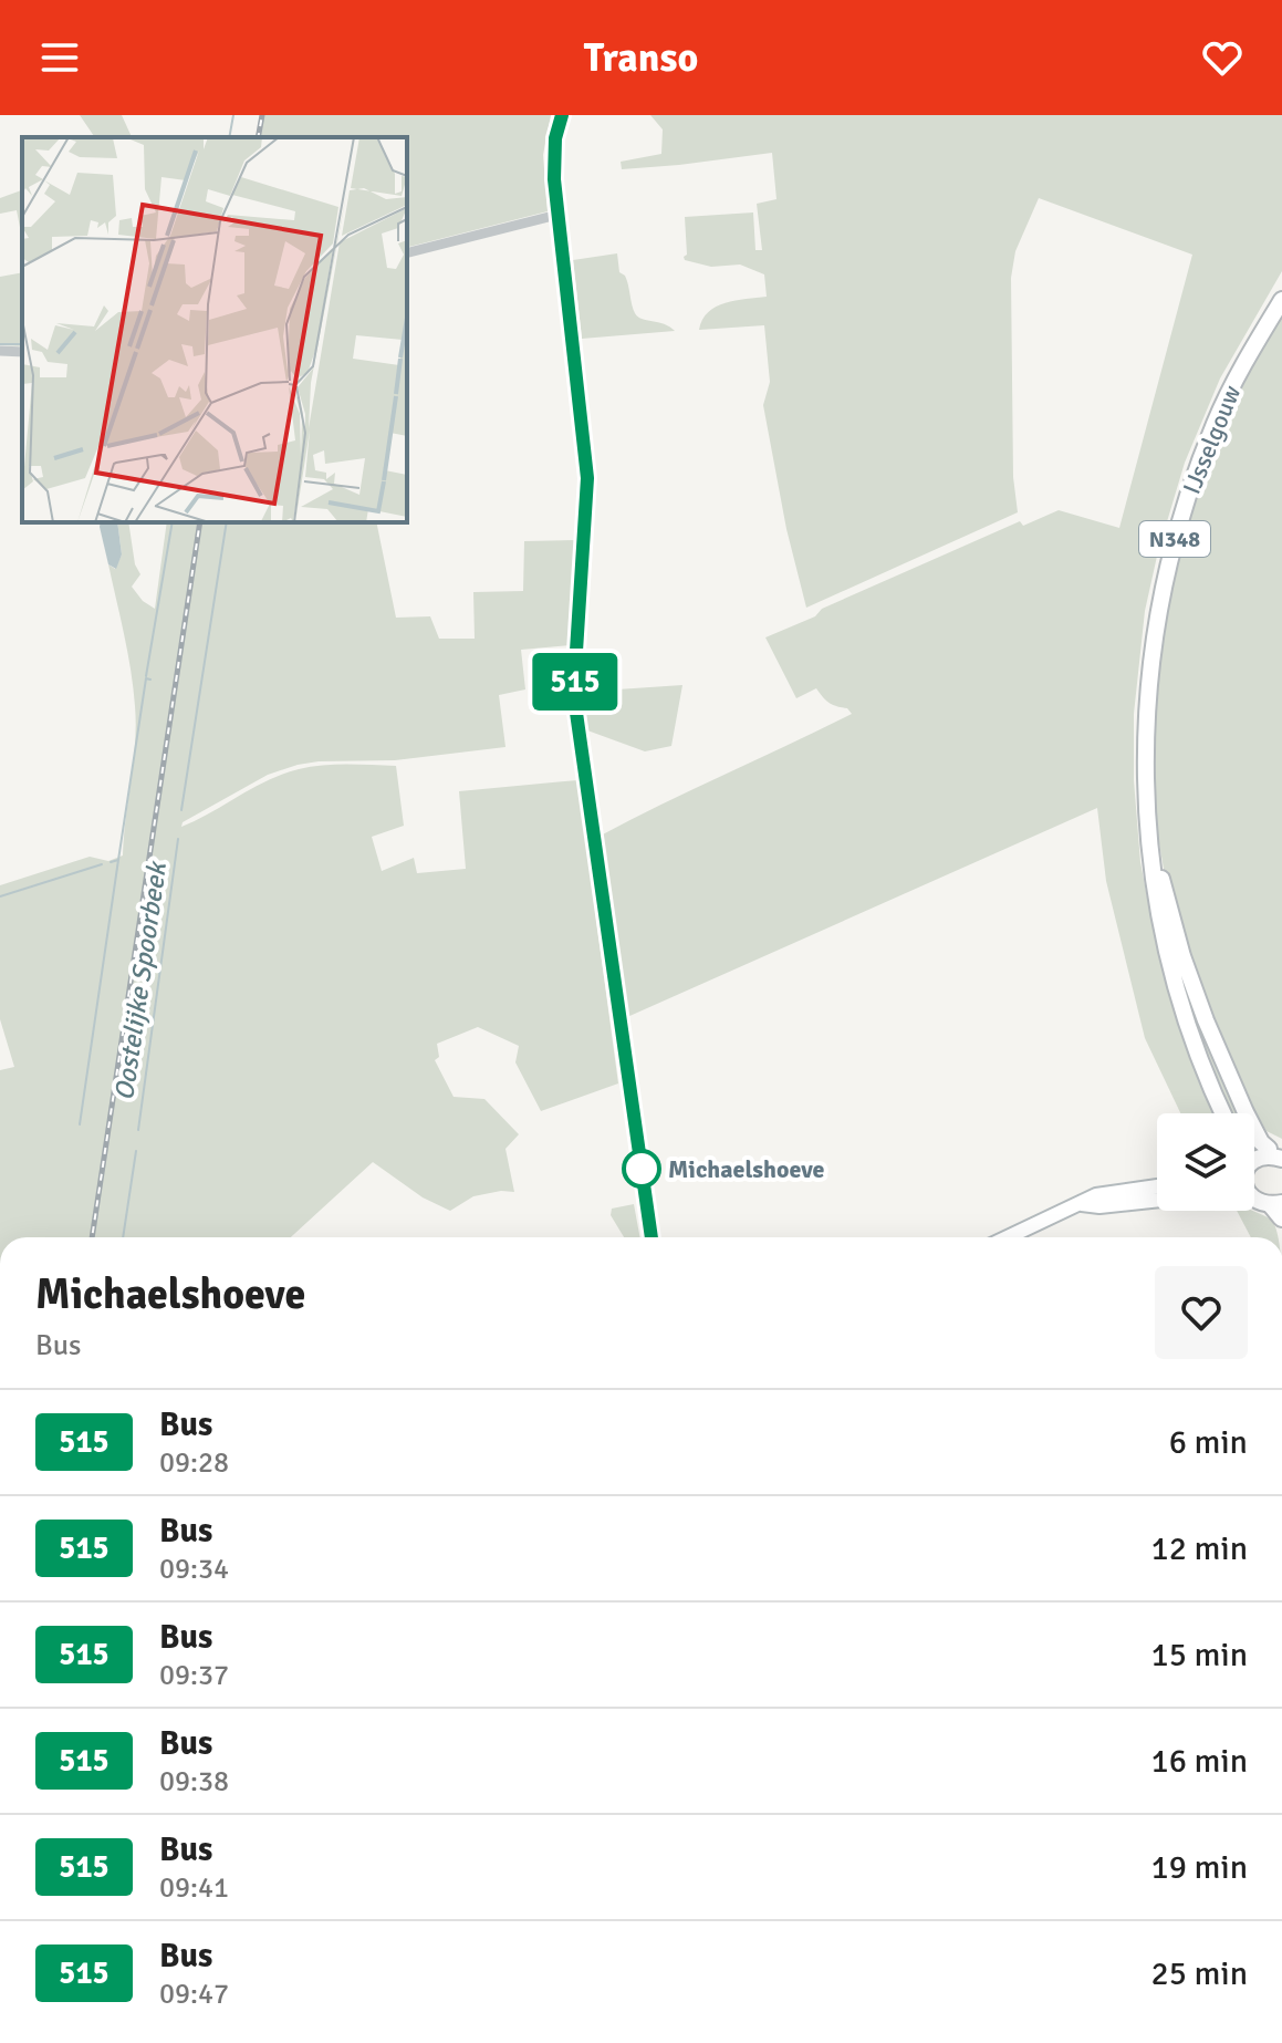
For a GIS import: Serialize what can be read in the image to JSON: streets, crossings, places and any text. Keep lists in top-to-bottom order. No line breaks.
{"streets":{"main road":["IJsselgouw","N348"]},"water":["Oostelijke Spoorbeek"],"places":["Michaelshoeve"],"lines":["bus line 515"],"page":{"header":"Transo","on_map":"515","heading":["Michaelshoeve","Bus"],"list":[{"mark":"515","name":"Bus","note":"09:28","value":"6 min"},{"mark":"515","name":"Bus","note":"09:34","value":"12 min"},{"mark":"515","name":"Bus","note":"09:37","value":"15 min"},{"mark":"515","name":"Bus","note":"09:38","value":"16 min"},{"mark":"515","name":"Bus","note":"09:41","value":"19 min"},{"mark":"515","name":"Bus","note":"09:47","value":"25 min"}]}}
